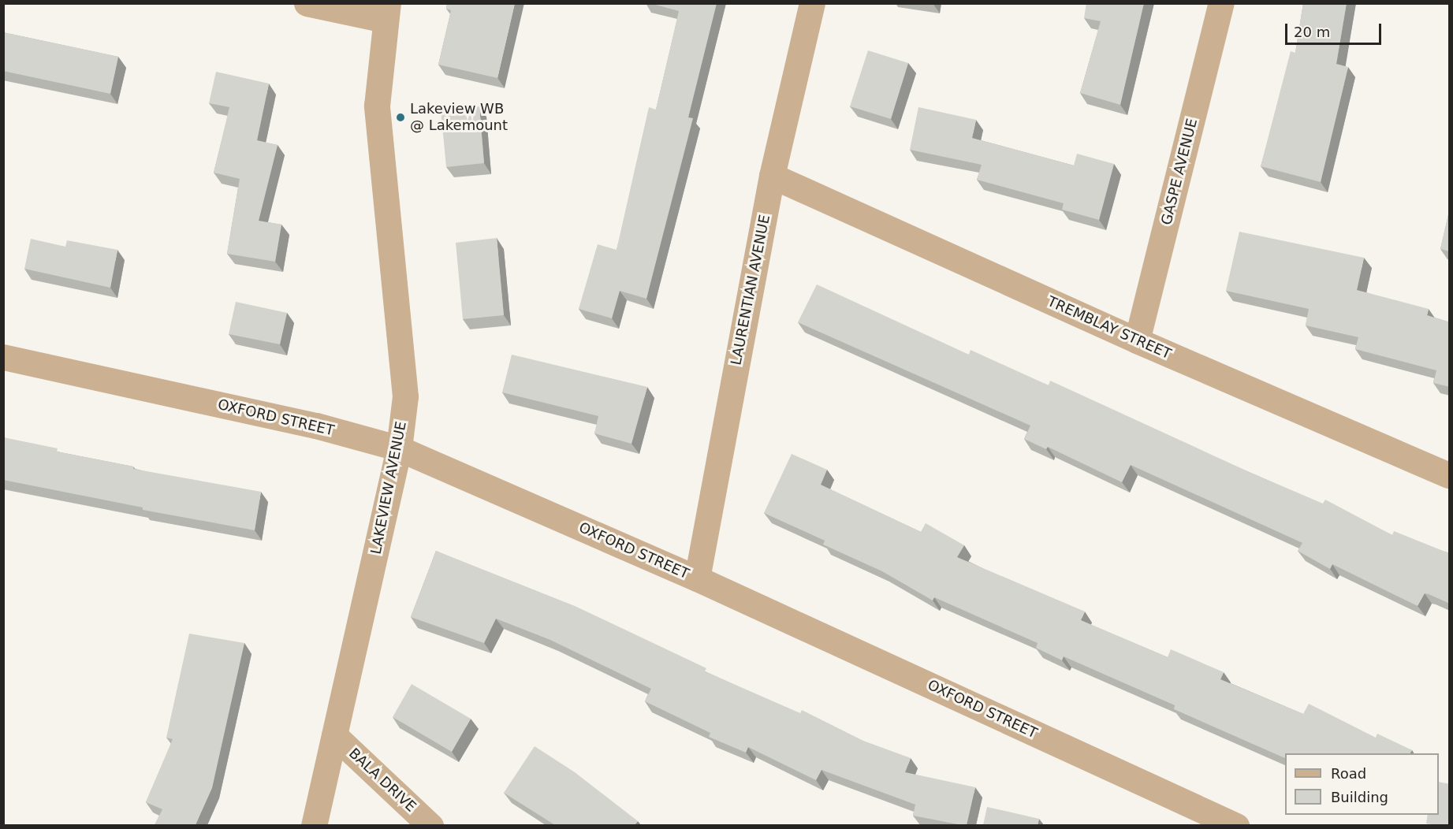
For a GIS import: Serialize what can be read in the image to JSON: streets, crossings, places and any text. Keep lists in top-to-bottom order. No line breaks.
{"streets":{"street":["GASPE AVENUE","LAURENTIAN AVENUE","TREMBLAY STREET","OXFORD STREET","LAKEVIEW AVENUE","BALA DRIVE"]},"crossings":[["GASPE AVENUE","TREMBLAY STREET"],["LAURENTIAN AVENUE","TREMBLAY STREET"],["LAURENTIAN AVENUE","OXFORD STREET"],["OXFORD STREET","LAKEVIEW AVENUE"],["LAKEVIEW AVENUE","BALA DRIVE"]],"places":["Lakeview WB @ Lakemount"],"legend":["Road","Building"],"scale_bar":"20 m"}
